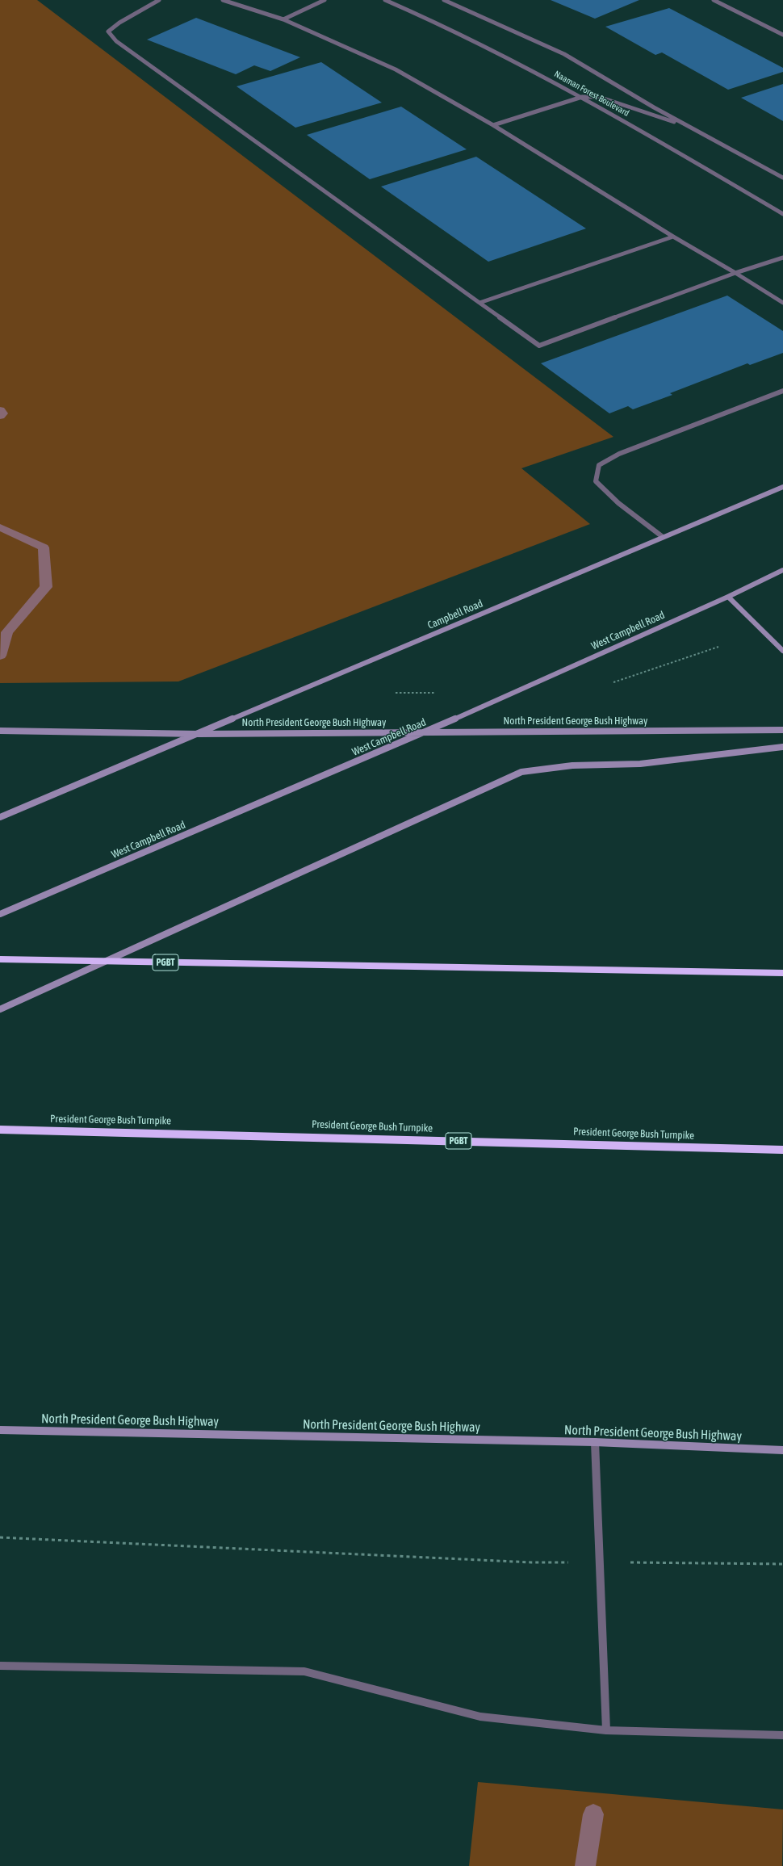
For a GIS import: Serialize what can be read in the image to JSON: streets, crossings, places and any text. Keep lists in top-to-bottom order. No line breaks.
{"streets":{"highway":["PGBT","President George Bush Turnpike"],"main road":["Campbell Road","West Campbell Road","North President George Bush Highway"],"street":["Naaman Forest Boulevard"]},"crossings":[["Campbell Road","North President George Bush Highway"],["West Campbell Road","North President George Bush Highway"]]}
